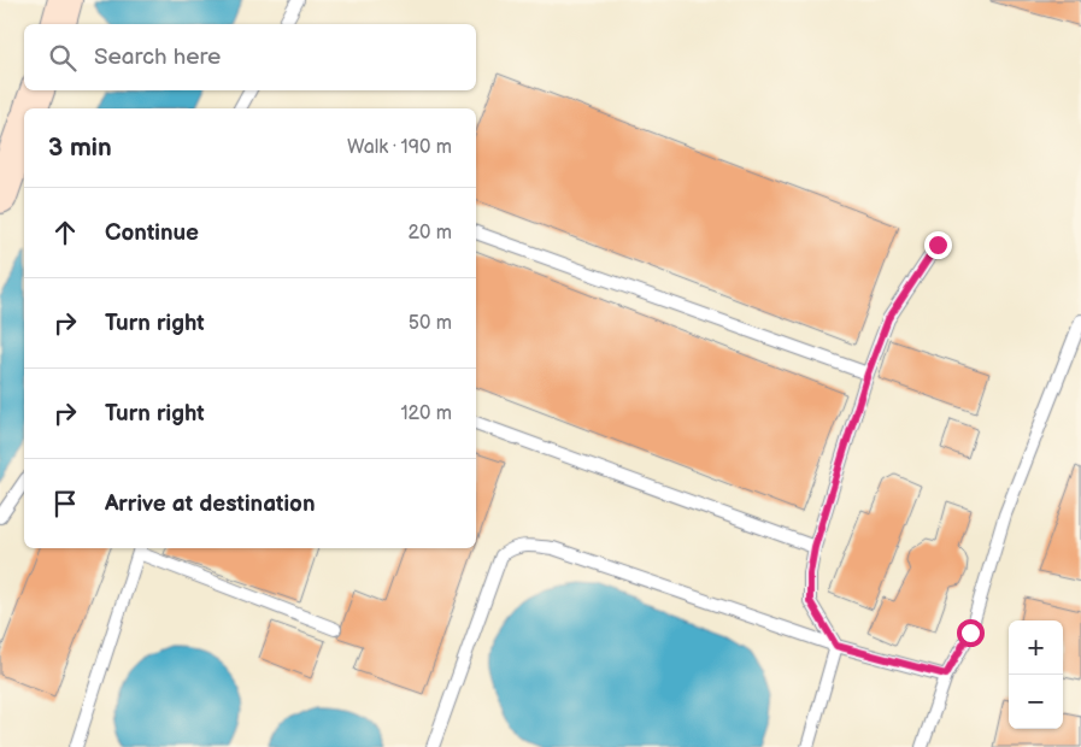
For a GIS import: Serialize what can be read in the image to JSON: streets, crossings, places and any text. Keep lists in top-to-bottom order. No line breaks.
{"page":{"search":"Search here","heading":["3 min","Walk · 190 m"],"list":[["Continue","20 m"],["Turn right","50 m"],["Turn right","120 m"],"Arrive at destination"],"map_buttons":["+","−"]}}
